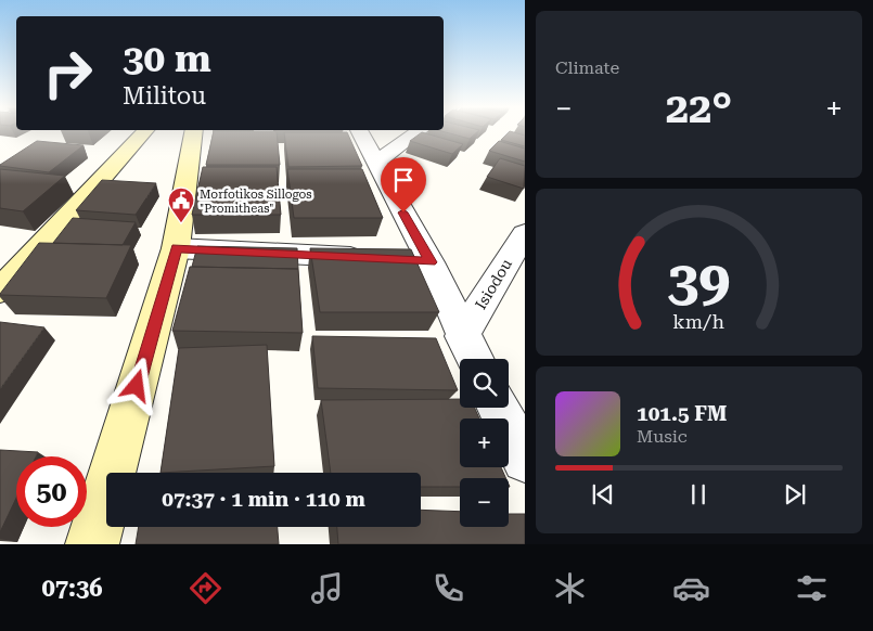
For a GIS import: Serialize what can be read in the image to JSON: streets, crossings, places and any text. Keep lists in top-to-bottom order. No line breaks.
{"streets":{"street":["Isiodou"]},"places":{"public building":["Morfotikos Sillogos \"Promitheas\""]},"page":{"tile":"Climate","turn":["30 m","Militou"],"heat":["−","22°","+"],"map_buttons":["+","−"],"song":["101.5 FM","Music"],"limit":"50","trip":"07:37 · 1 min · 110 m","tabs":"07:36","gauge":["39","km/h"]}}
